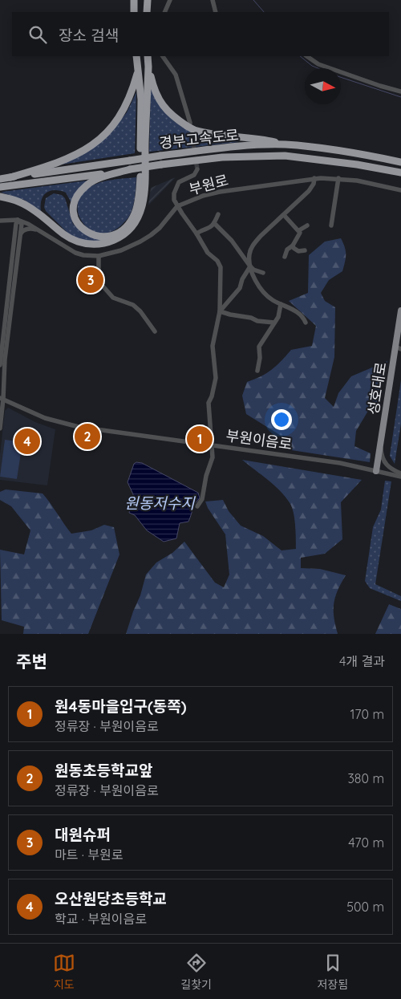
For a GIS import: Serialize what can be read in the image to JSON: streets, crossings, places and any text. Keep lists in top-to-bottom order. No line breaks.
{"streets":{"highway":["경부고속도로"],"main road":["성호대로"],"street":["부원로","부원이음로"]},"crossings":[["성호대로","부원이음로"]],"water":["원동저수지"],"north":"right","page":{"search":"장소 검색","pins":["3","2","1","4"],"heading":["주변","4개 결과"],"list":[{"mark":"1","name":"원4동마을입구(동쪽)","note":"정류장 · 부원이음로","value":"170 m"},{"mark":"2","name":"원동초등학교앞","note":"정류장 · 부원이음로","value":"380 m"},{"mark":"3","name":"대원슈퍼","note":"마트 · 부원로","value":"470 m"},{"mark":"4","name":"오산원당초등학교","note":"학교 · 부원이음로","value":"500 m"}],"nav":["지도","길찾기","저장됨"]}}
